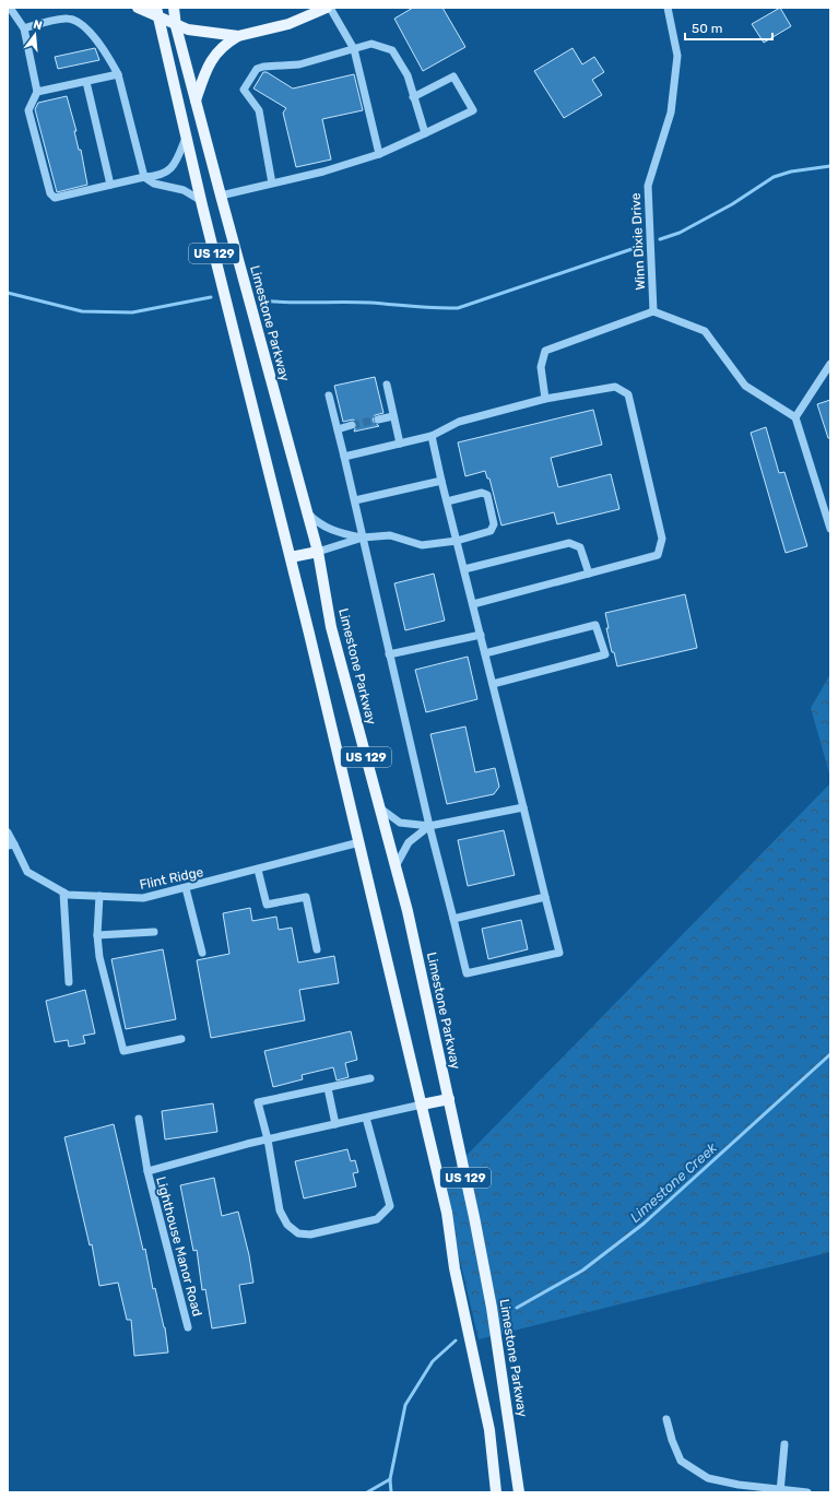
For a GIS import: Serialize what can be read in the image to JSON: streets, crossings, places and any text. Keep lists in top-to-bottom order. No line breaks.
{"streets":{"main road":["US 129","Limestone Parkway"],"street":["Winn Dixie Drive","Flint Ridge","Lighthouse Manor Road"]},"crossings":[["US 129","Flint Ridge"],["US 129","Lighthouse Manor Road"]],"water":["Limestone Creek"],"scale_bar":"50 m","north":"top"}
